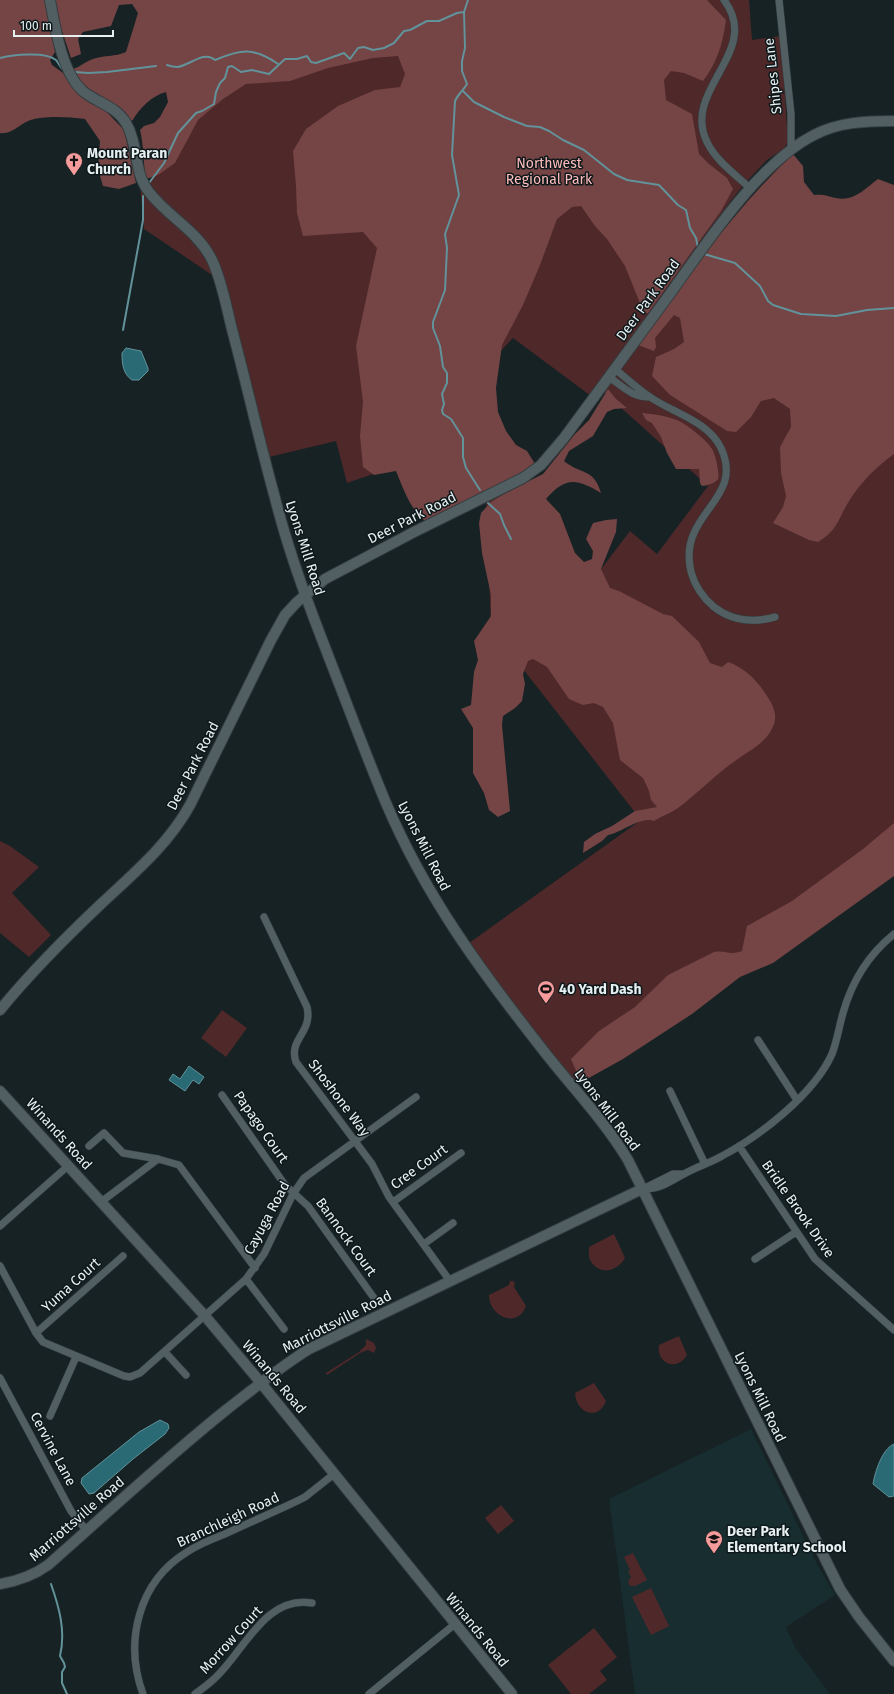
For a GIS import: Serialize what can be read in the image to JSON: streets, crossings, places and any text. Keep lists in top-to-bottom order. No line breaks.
{"streets":{"main road":["Deer Park Road","Lyons Mill Road","Winands Road","Marriottsville Road"],"street":["Shipes Lane","Shoshone Way","Papago Court","Cree Court","Bridle Brook Drive","Cayuga Road","Bannock Court","Yuma Court","Cervine Lane","Branchleigh Road","Morrow Court"]},"crossings":[["Shipes Lane","Deer Park Road"],["Deer Park Road","Lyons Mill Road"],["Lyons Mill Road","Marriottsville Road"],["Shoshone Way","Cree Court"],["Shoshone Way","Cayuga Road"],["Shoshone Way","Marriottsville Road"],["Papago Court","Cayuga Road"],["Papago Court","Bannock Court"],["Winands Road","Cayuga Road"],["Winands Road","Marriottsville Road"],["Winands Road","Branchleigh Road"],["Bridle Brook Drive","Marriottsville Road"],["Cayuga Road","Bannock Court"],["Marriottsville Road","Cervine Lane"]],"parks":["Northwest Regional Park"],"places":{"church":["Mount Paran Church"],"sports":["40 Yard Dash"],"school or university":["Deer Park Elementary School"]},"scale_bar":"100 m"}
